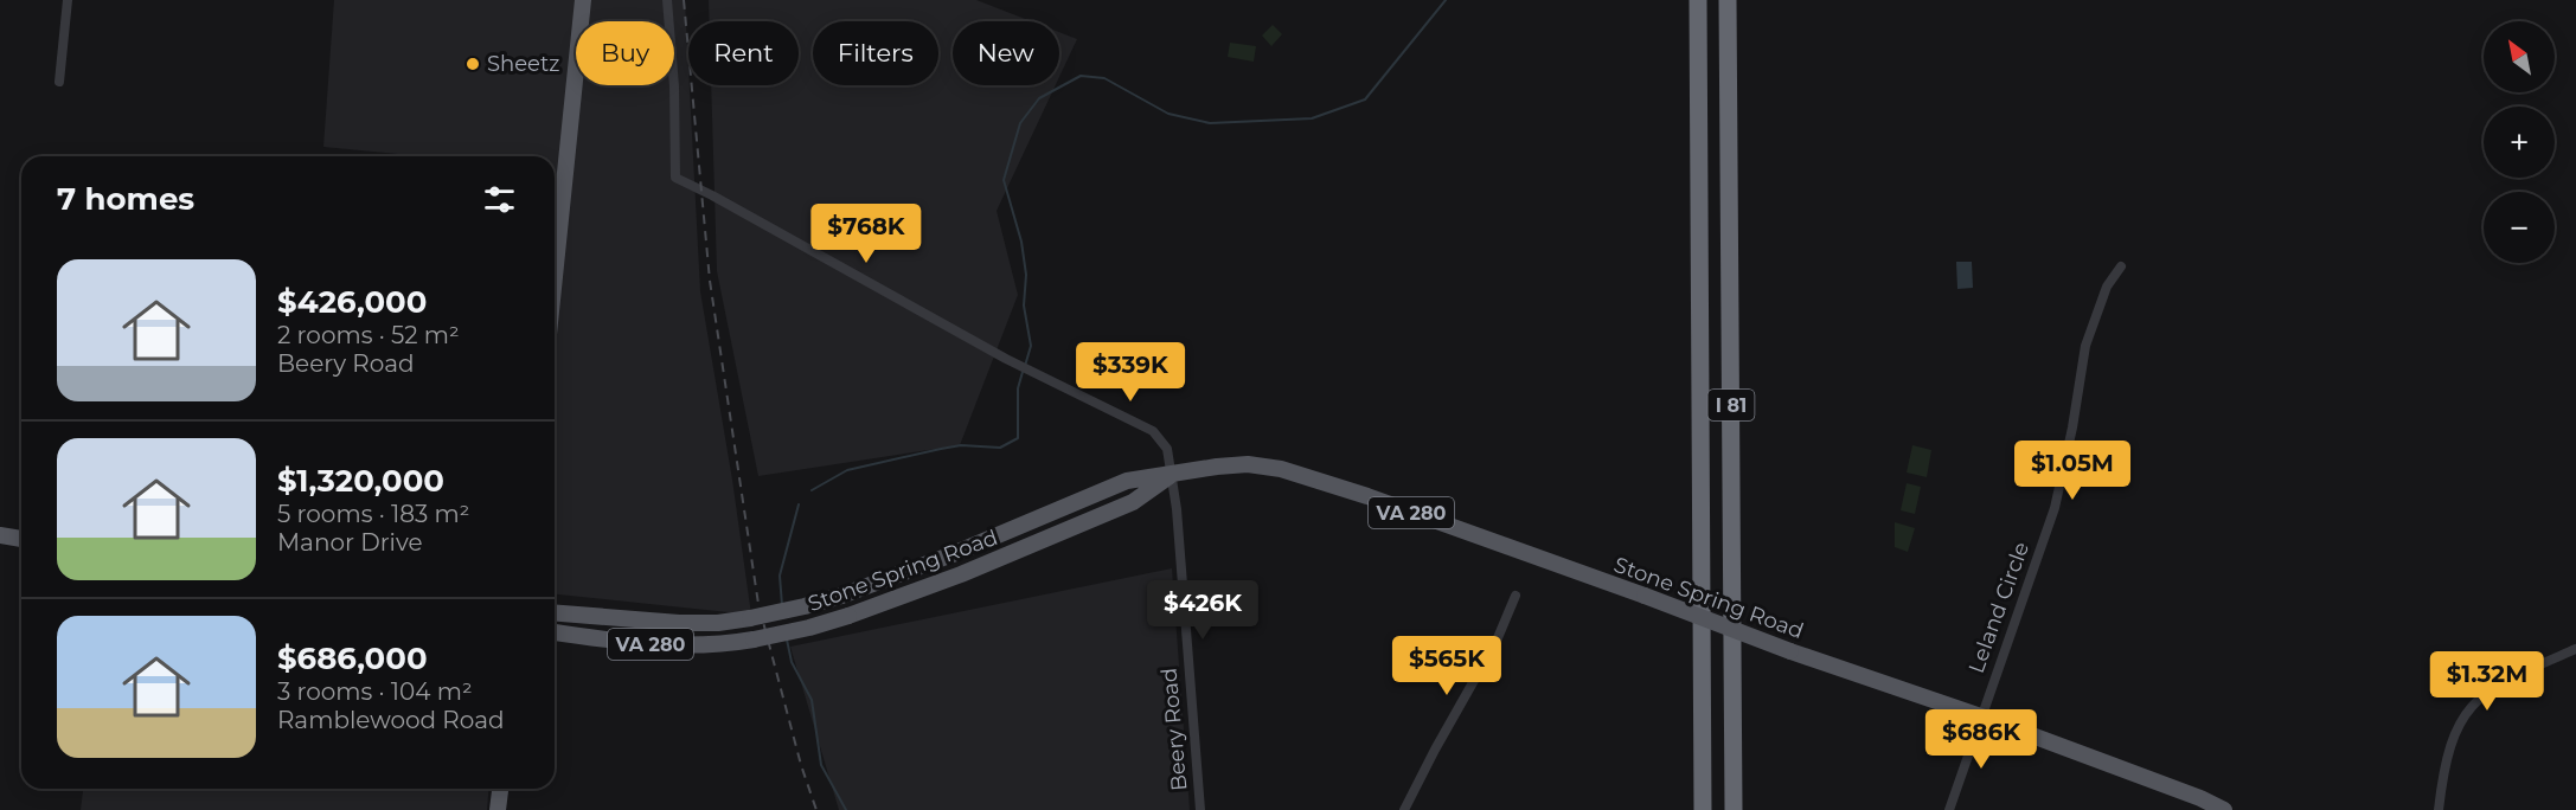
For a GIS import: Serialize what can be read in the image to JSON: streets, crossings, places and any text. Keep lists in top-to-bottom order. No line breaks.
{"streets":{"highway":["I 81"],"main road":["VA 280","Stone Spring Road"],"street":["Leland Circle","Beery Road"]},"crossings":[["Stone Spring Road","Leland Circle"],["Stone Spring Road","Beery Road"]],"places":["Sheetz"],"north":"top left","page":{"map_buttons":["+","−"],"chip":["Buy","Rent","Filters","New"],"heading":"7 homes","price":["$768K","$339K","$1.05M","$426K","$565K","$1.32M","$686K"],"list":[{"name":"$426,000","note":"2 rooms · 52 m² · Beery Road"},{"name":"$1,320,000","note":"5 rooms · 183 m² · Manor Drive"},{"name":"$686,000","note":"3 rooms · 104 m² · Ramblewood Road"}]}}
